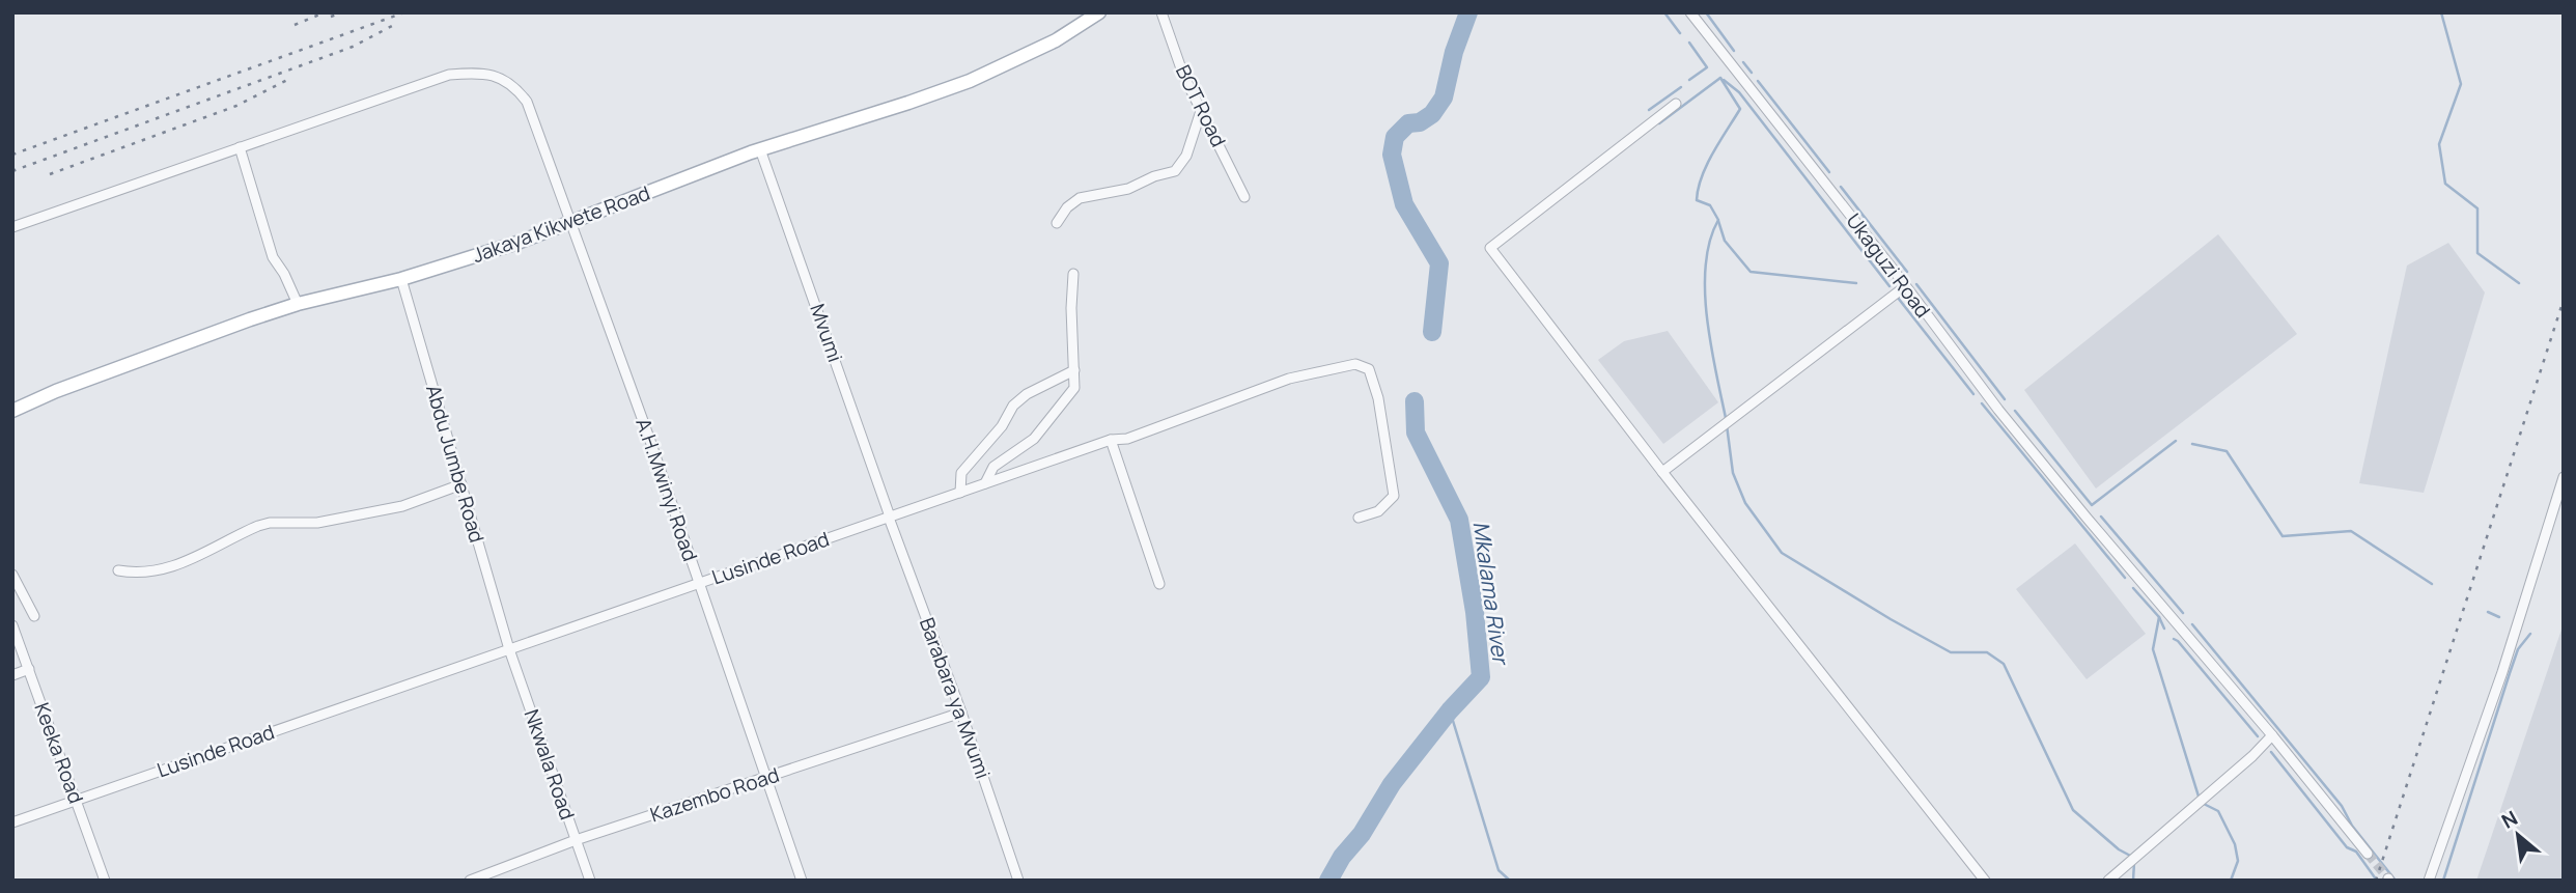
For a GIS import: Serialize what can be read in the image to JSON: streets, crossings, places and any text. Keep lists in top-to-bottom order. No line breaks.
{"streets":{"main road":["Jakaya Kikwete Road"],"street":["BOT Road","Ukaguzi Road","Mvumi","Abdu Jumbe Road","A.H.Mwinyi Road","Lusinde Road","Barabara ya Mvumi","Keeka Road","Nkwala Road","Kazembo Road"]},"crossings":[["Jakaya Kikwete Road","Mvumi"],["Jakaya Kikwete Road","Abdu Jumbe Road"],["Jakaya Kikwete Road","A.H.Mwinyi Road"],["Mvumi","Lusinde Road"],["Mvumi","Barabara ya Mvumi"],["Abdu Jumbe Road","Lusinde Road"],["Abdu Jumbe Road","Nkwala Road"],["A.H.Mwinyi Road","Lusinde Road"],["A.H.Mwinyi Road","Kazembo Road"],["Lusinde Road","Barabara ya Mvumi"],["Lusinde Road","Keeka Road"],["Lusinde Road","Nkwala Road"],["Barabara ya Mvumi","Kazembo Road"],["Nkwala Road","Kazembo Road"]],"water":["Mkalama River"],"north":"top left"}
